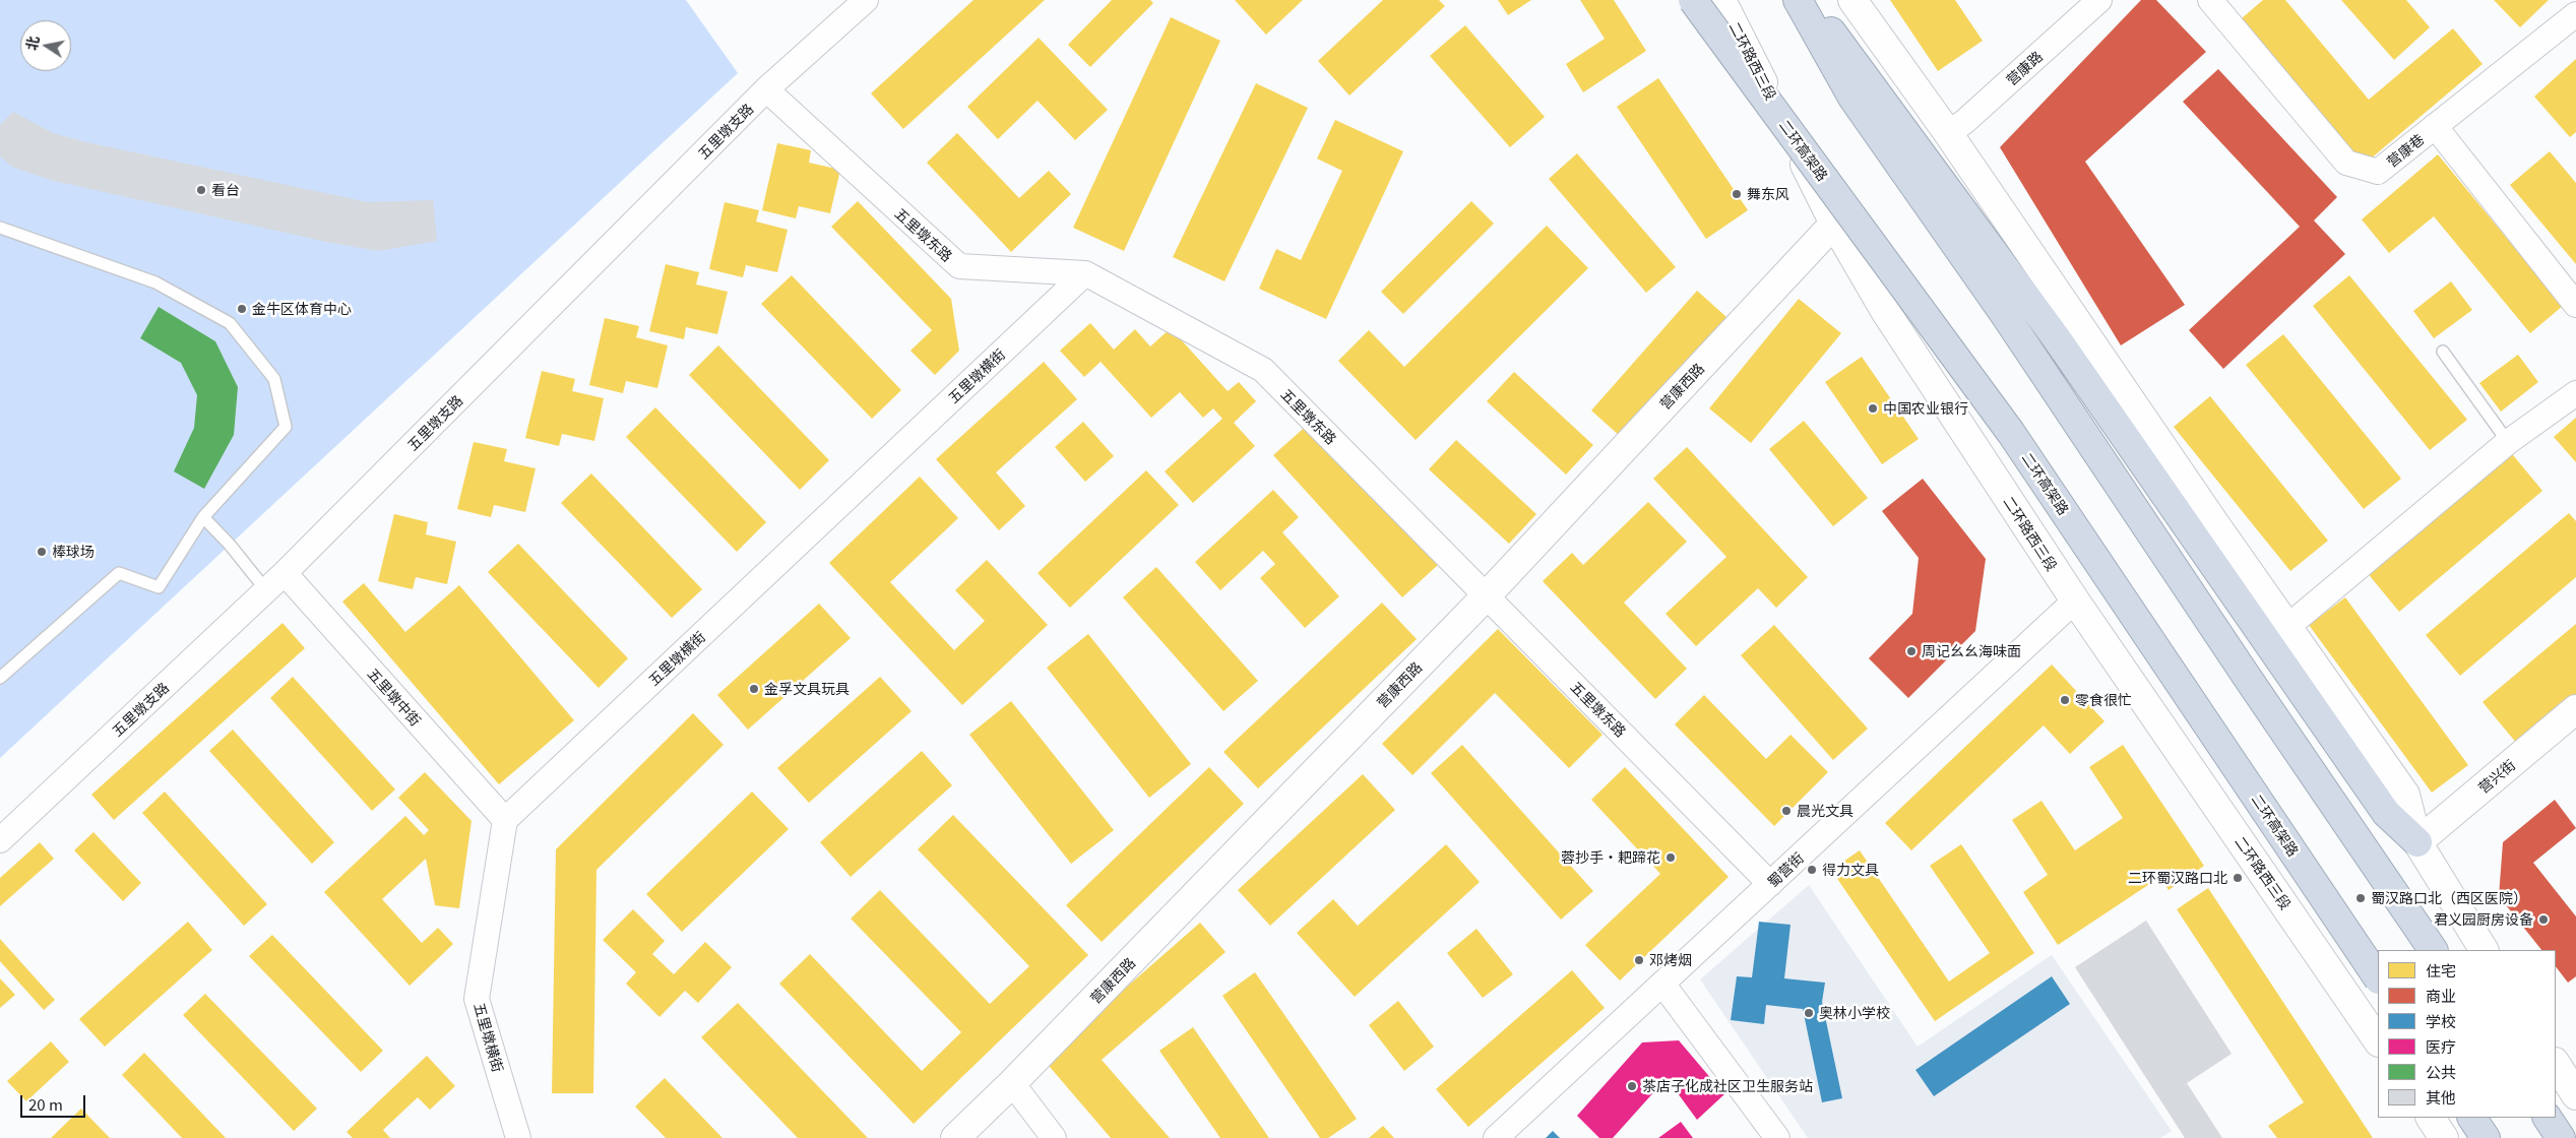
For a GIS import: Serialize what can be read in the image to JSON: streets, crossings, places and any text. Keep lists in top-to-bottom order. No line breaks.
{"streets":{"highway":["二环高架路"],"main road":["二环路西三段","营康西路","营兴街"],"street":["营康路","五里墩支路","营康巷","五里墩东路","五里墩横街","五里墩中街","蜀营街"]},"crossings":[["二环路西三段","营康西路"],["二环路西三段","蜀营街"],["五里墩支路","五里墩东路"],["五里墩支路","五里墩中街"],["五里墩东路","五里墩横街"],["五里墩东路","营康西路"],["五里墩东路","蜀营街"],["五里墩横街","五里墩中街"]],"places":["看台","舞东风","金牛区体育中心","中国农业银行","棒球场","周记幺幺海味面","金孚文具玩具","零食很忙","晨光文具","蓉抄手·耙蹄花","得力文具","二环蜀汉路口北","蜀汉路口北（西区医院）","君义园厨房设备","邓烤烟","奥林小学校","茶店子化成社区卫生服务站"],"legend":["住宅","商业","学校","医疗","公共","其他"],"scale_bar":"20 m","north":"left"}
